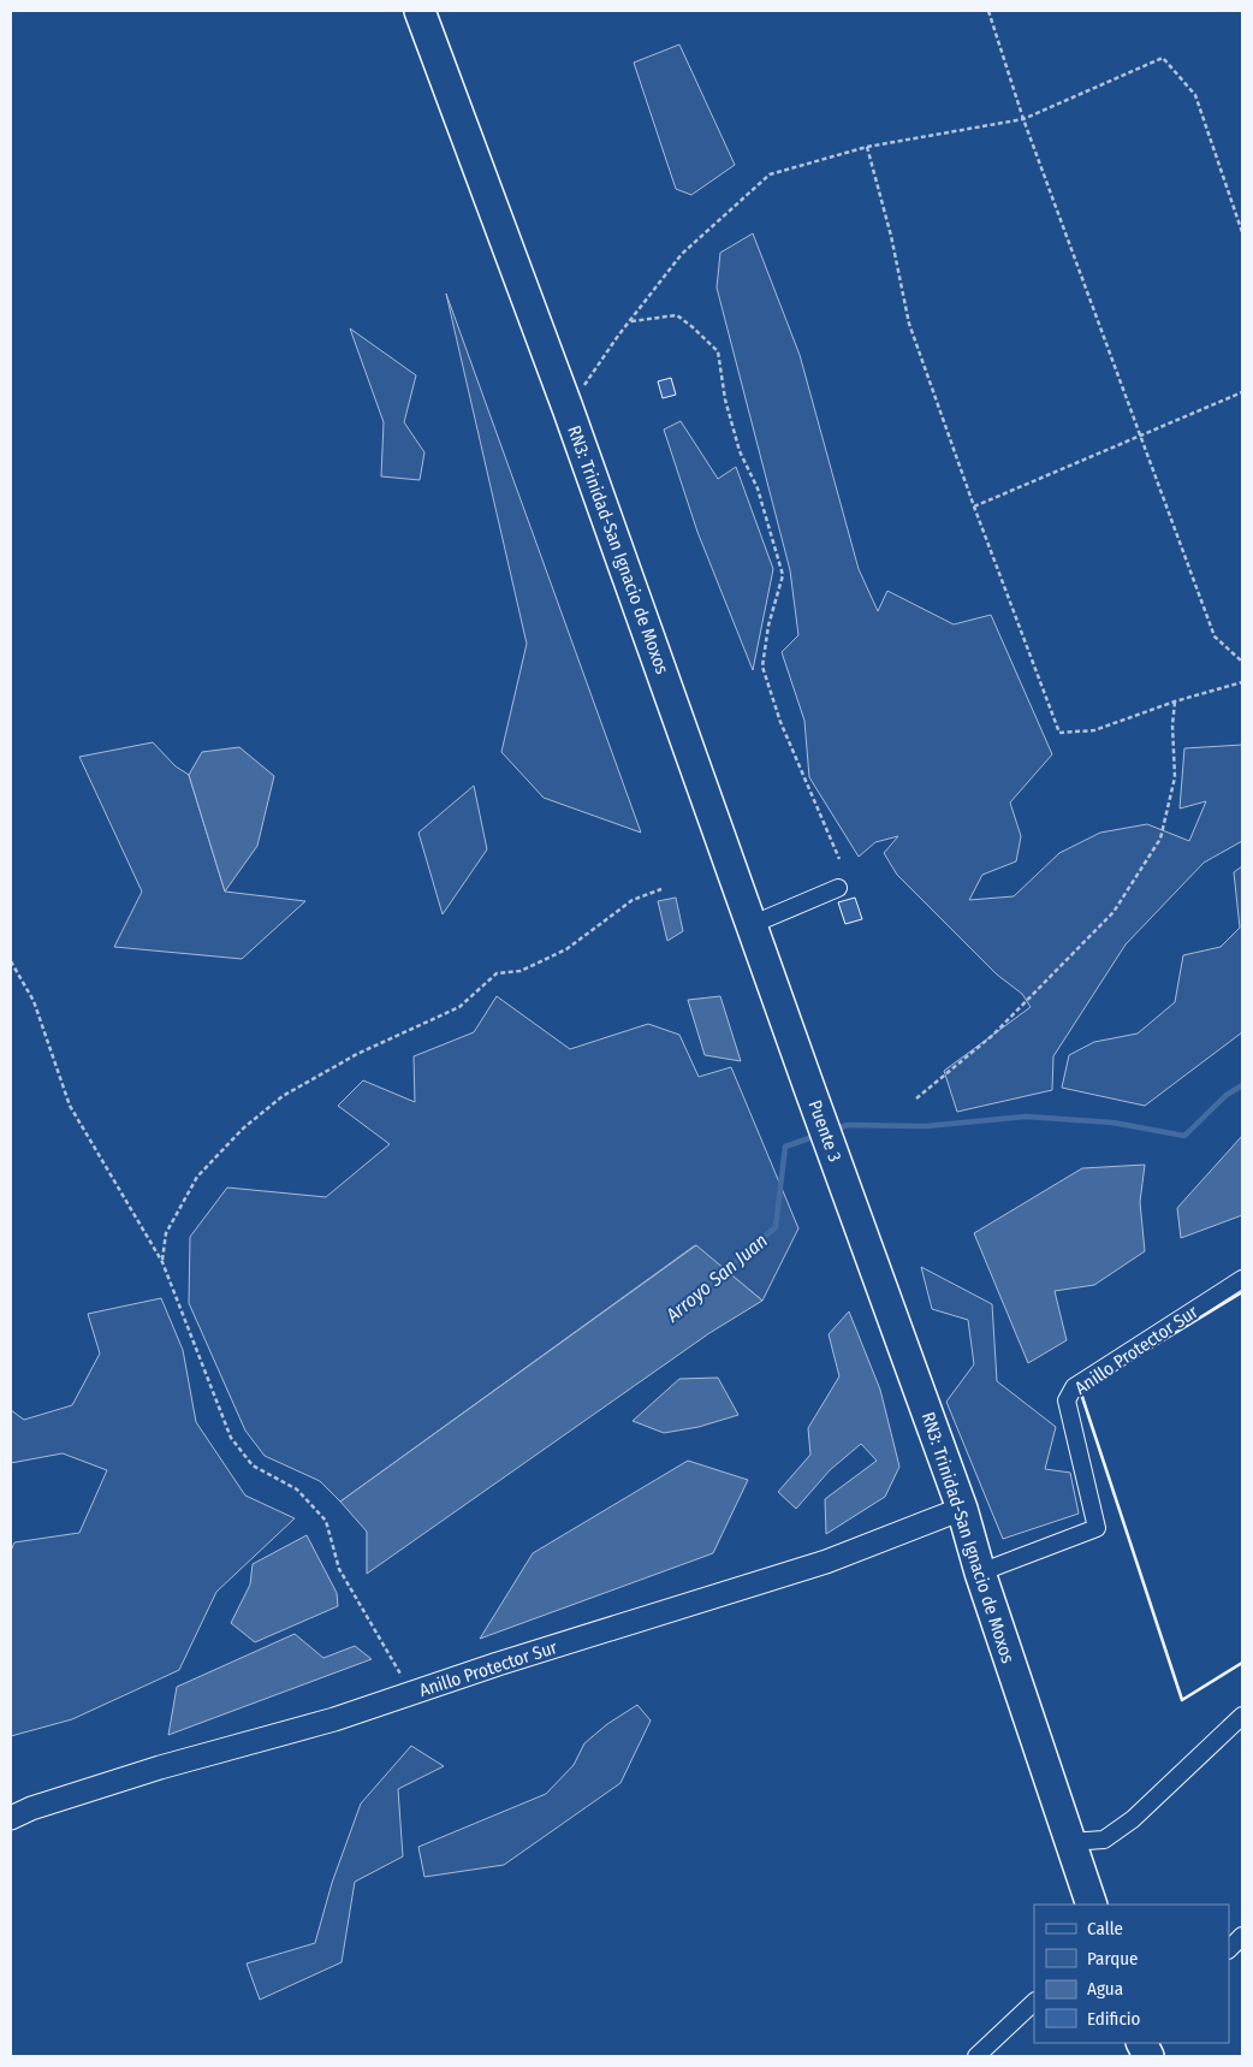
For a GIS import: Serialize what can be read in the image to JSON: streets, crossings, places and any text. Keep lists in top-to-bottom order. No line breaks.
{"streets":{"highway":["RN3: Trinidad-San Ignacio de Moxos","Puente 3"],"street":["Anillo Protector Sur"]},"crossings":[["RN3: Trinidad-San Ignacio de Moxos","Puente 3"],["RN3: Trinidad-San Ignacio de Moxos","Anillo Protector Sur"]],"water":["Arroyo San Juan"],"legend":["Calle","Parque","Agua","Edificio"]}
